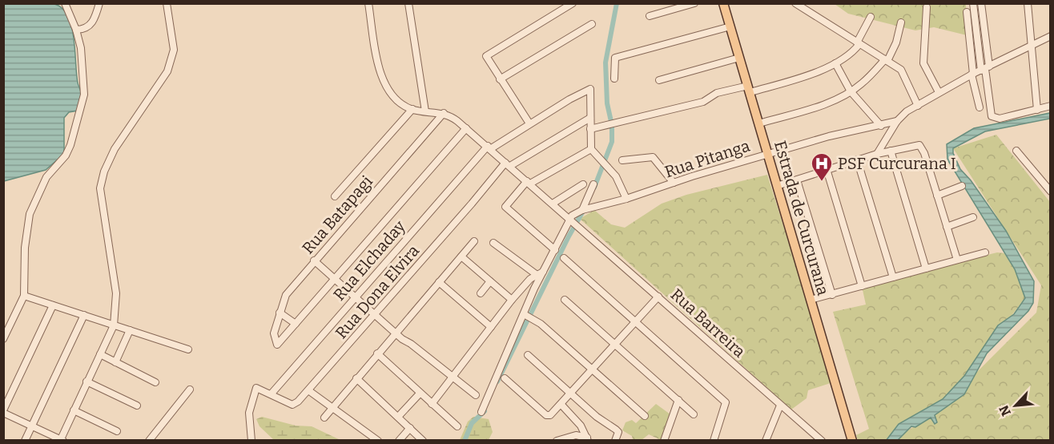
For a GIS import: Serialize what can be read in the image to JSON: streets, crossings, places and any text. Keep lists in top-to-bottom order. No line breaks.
{"streets":{"main road":["Estrada de Curcurana"],"street":["Rua Pitanga","Rua Batapagi","Rua Elchaday","Rua Dona Elvira","Rua Barreira"]},"crossings":[["Rua Pitanga","Estrada de Curcurana"],["Rua Batapagi","Rua Barreira"],["Rua Elchaday","Rua Dona Elvira"],["Rua Elchaday","Rua Barreira"],["Rua Dona Elvira","Rua Barreira"]],"places":{"hospital":["PSF Curcurana I"]},"north":"bottom left"}
